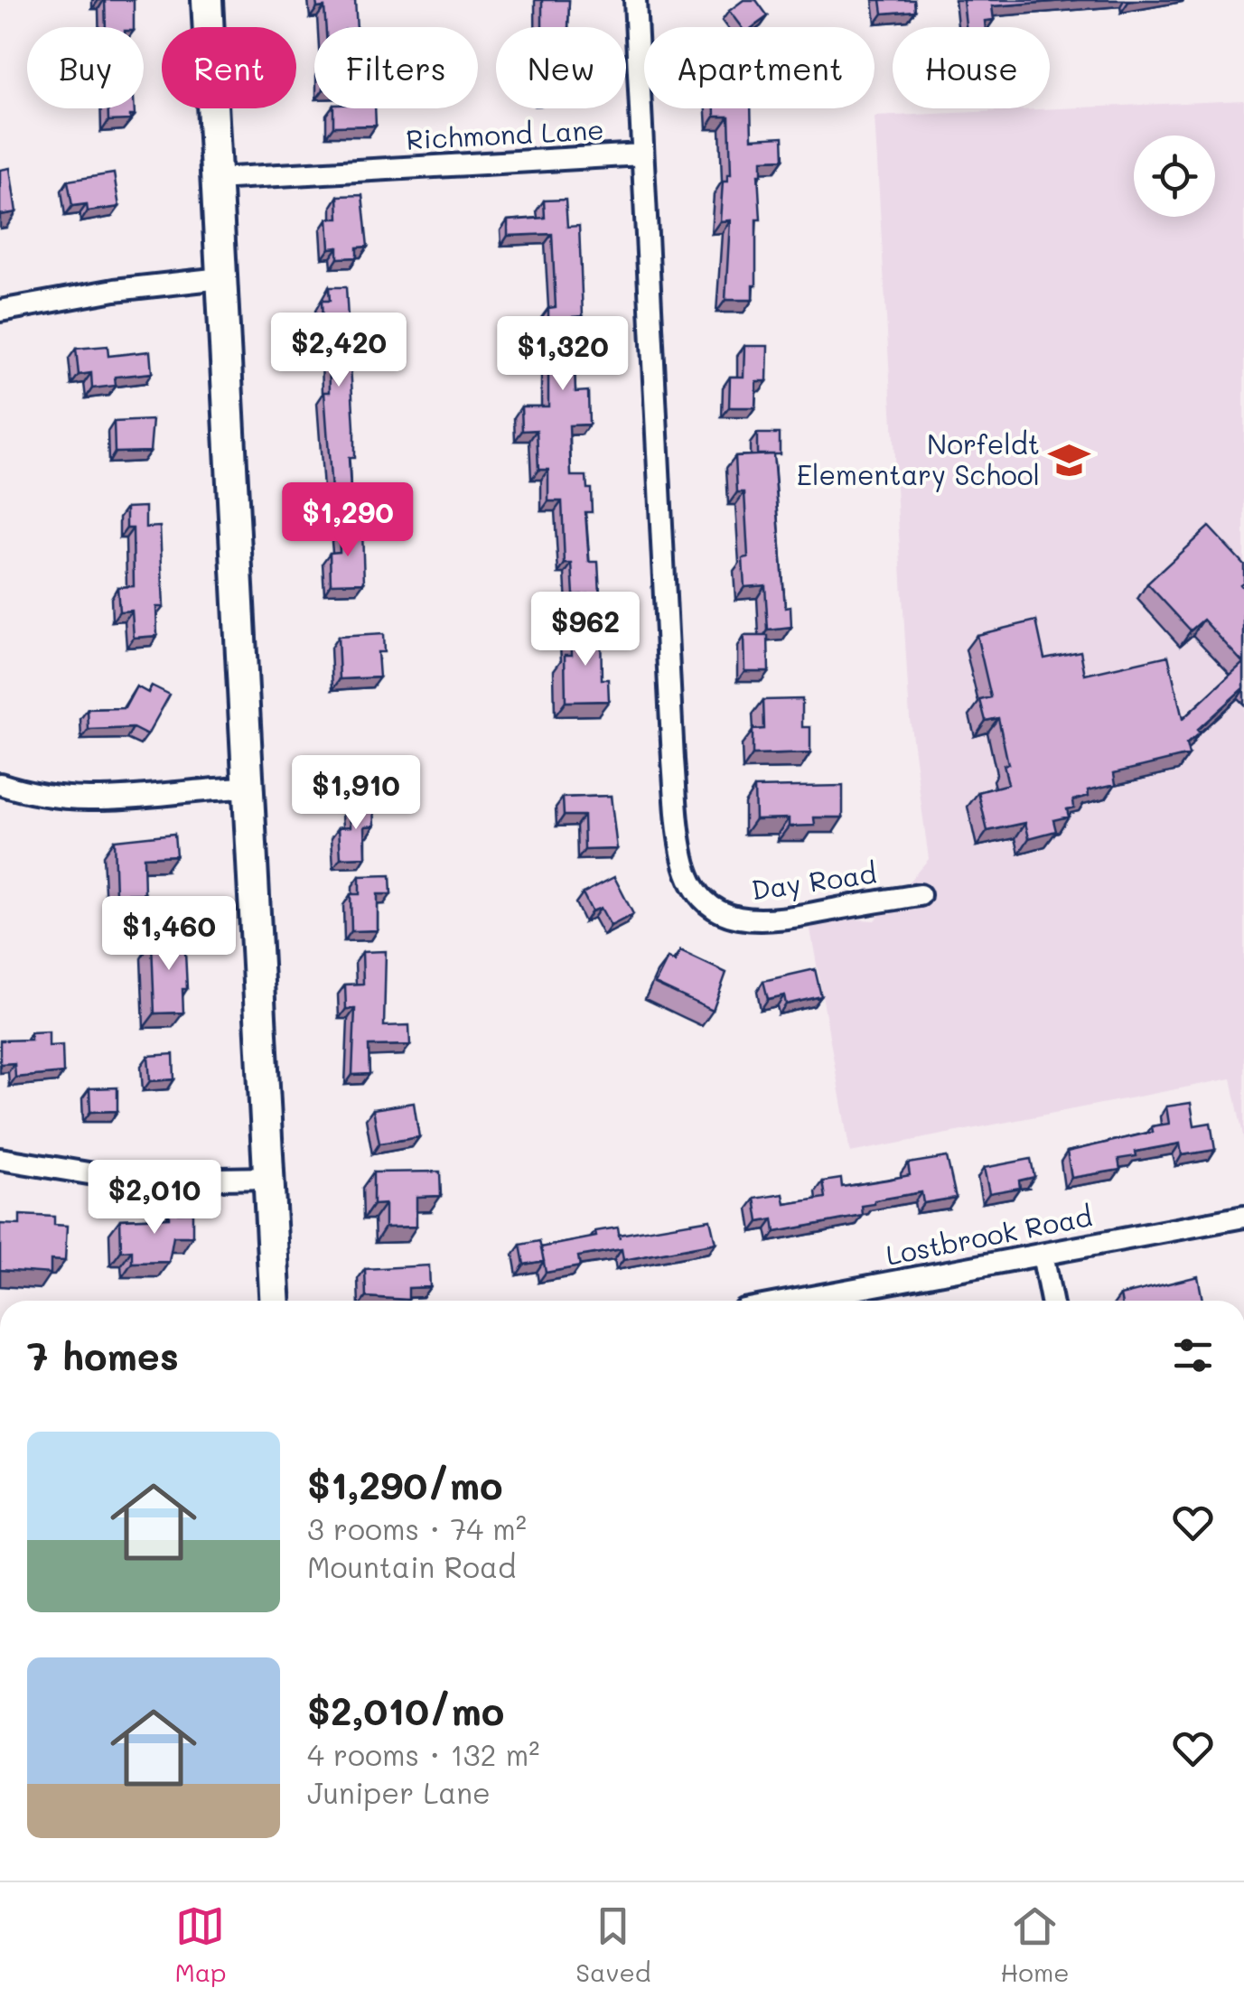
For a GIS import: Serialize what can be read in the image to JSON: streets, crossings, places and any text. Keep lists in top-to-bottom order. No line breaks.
{"streets":{"street":["Richmond Lane","Day Road","Lostbrook Road"]},"crossings":[["Richmond Lane","Day Road"]],"places":{"school or university":["Norfeldt Elementary School"]},"page":{"chip":["Buy","Rent","Filters","New","Apartment","House"],"price":["$2,420","$1,320","$1,290","$962","$1,910","$1,460","$2,010"],"heading":"7 homes","list":[{"name":"$1,290/mo","note":"3 rooms · 74 m² · Mountain Road"},{"name":"$2,010/mo","note":"4 rooms · 132 m² · Juniper Lane"}],"tabs":["Map","Saved","Home"]}}
